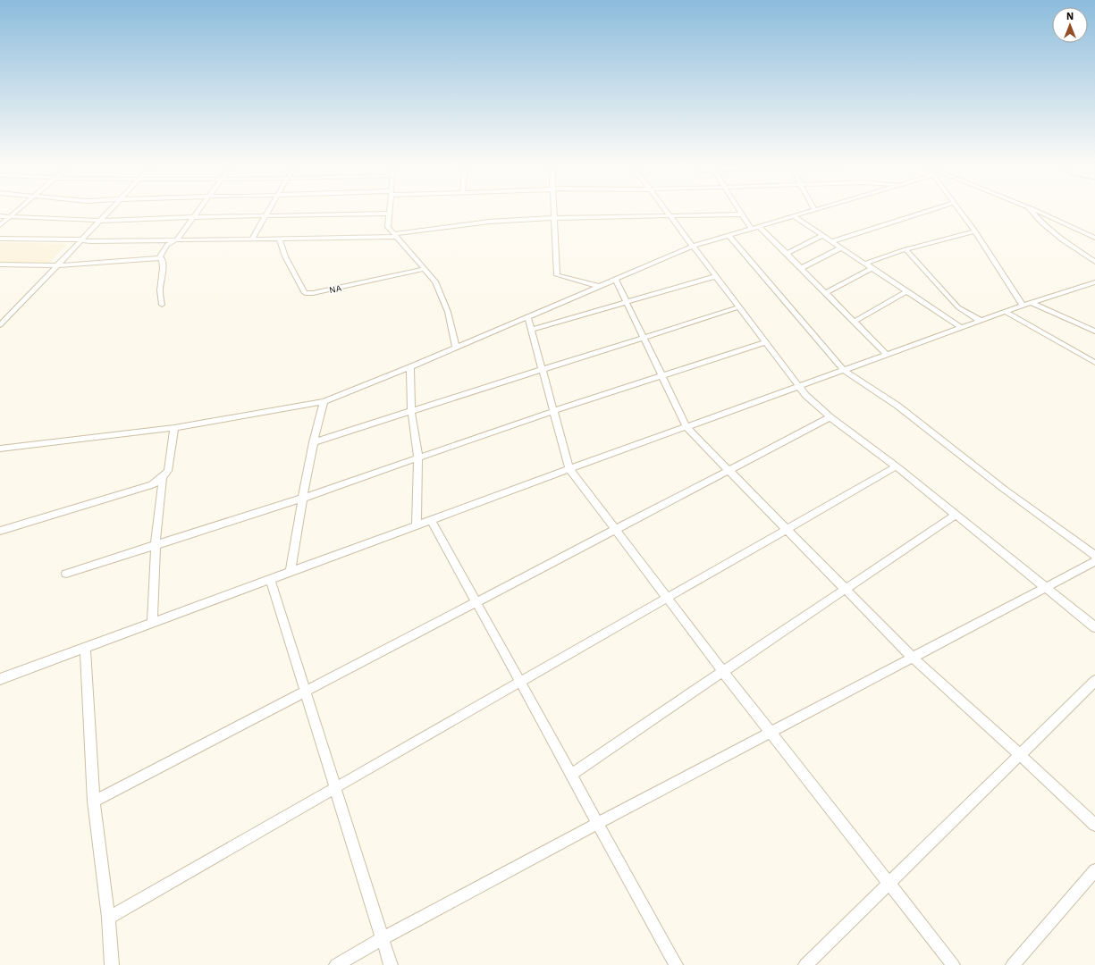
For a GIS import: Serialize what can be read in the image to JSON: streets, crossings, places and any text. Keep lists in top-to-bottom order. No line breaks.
{"streets":{"street":["NA"]},"north":"top"}
